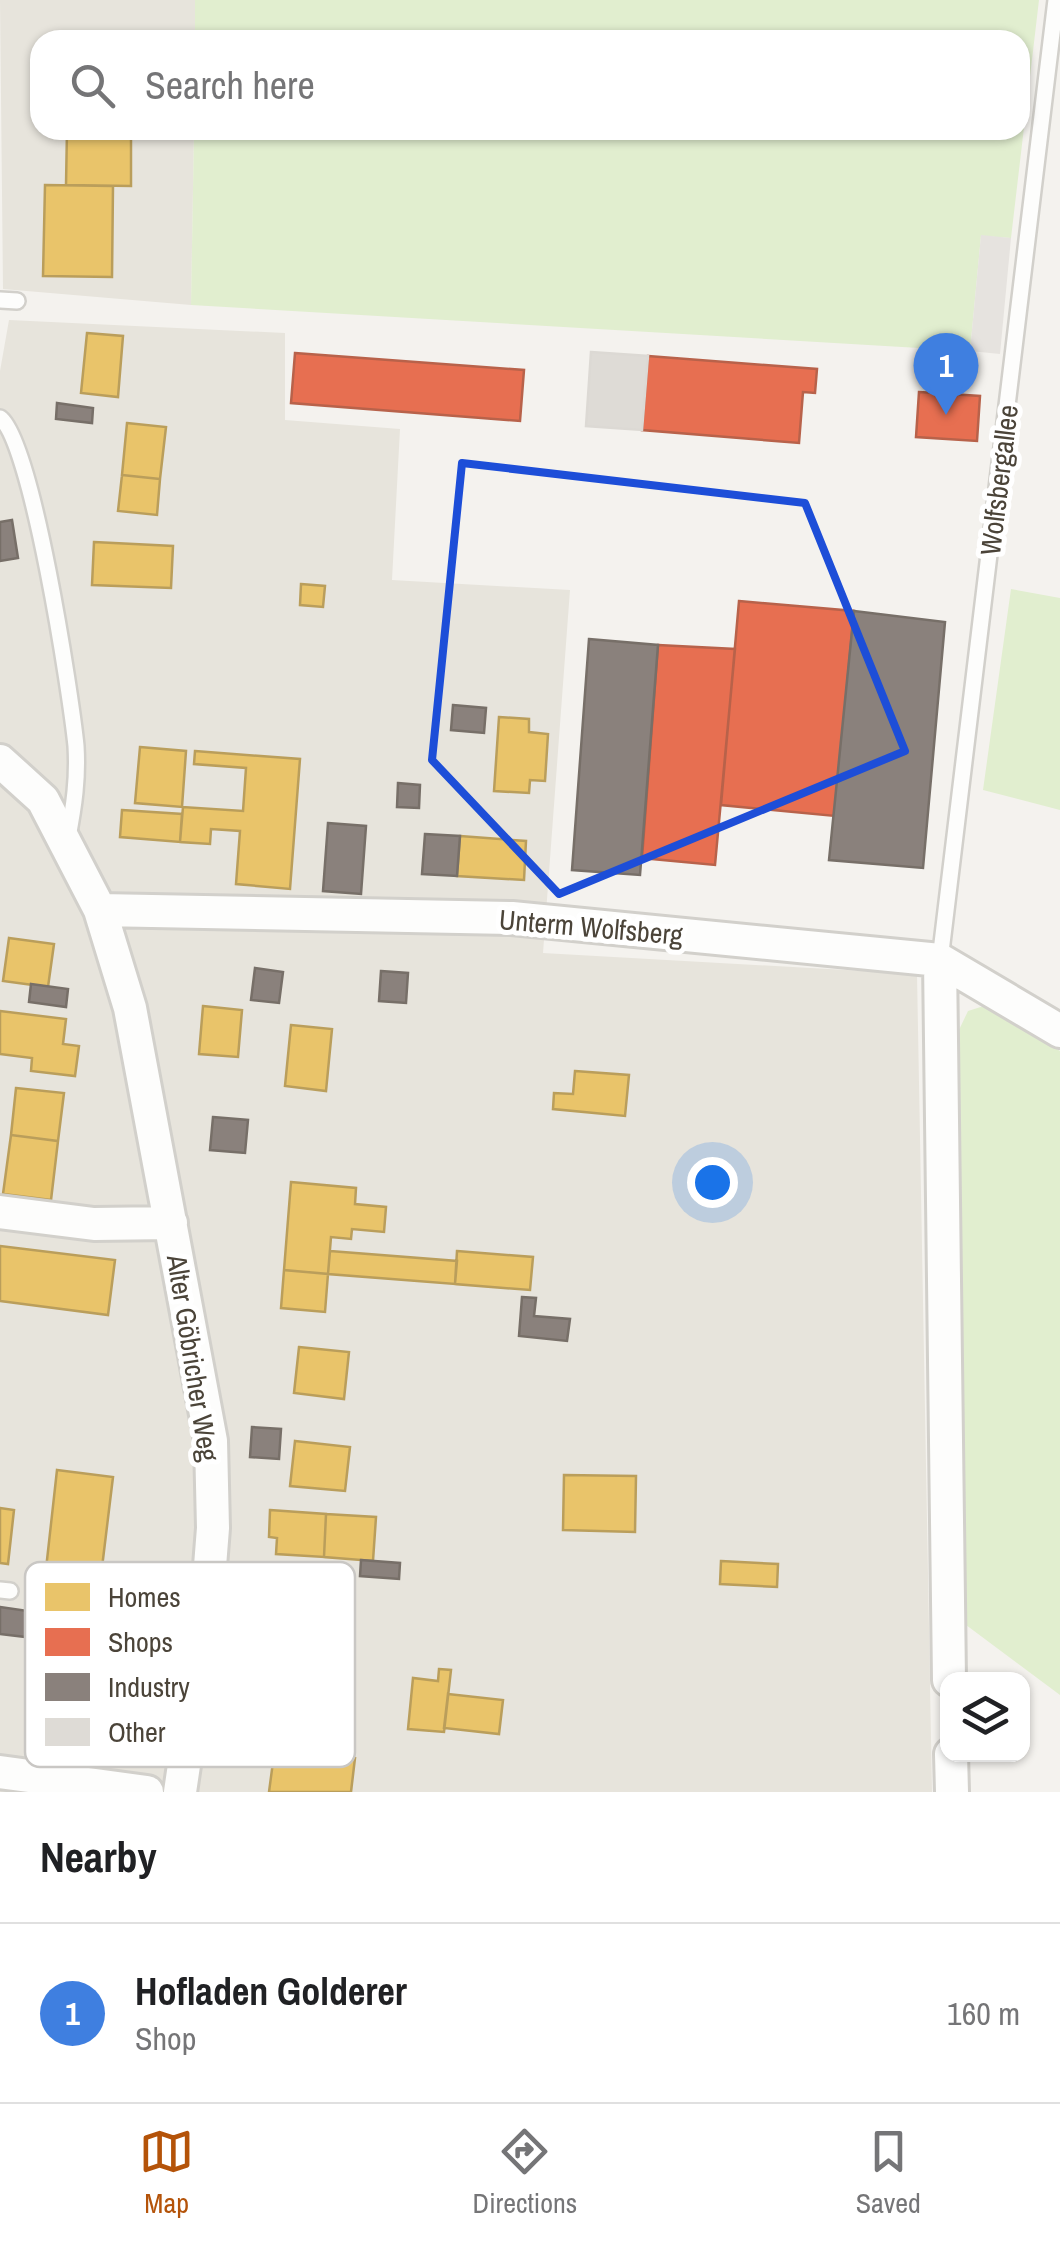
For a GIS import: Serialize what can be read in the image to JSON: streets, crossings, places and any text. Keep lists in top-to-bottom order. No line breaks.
{"streets":{"street":["Unterm Wolfsberg","Alter Göbricher Weg"],"lane":["Wolfsbergallee"]},"crossings":[["Wolfsbergallee","Unterm Wolfsberg"],["Unterm Wolfsberg","Alter Göbricher Weg"]],"legend":["Homes","Shops","Industry","Other"],"page":{"search":"Search here","pins":"1","heading":"Nearby","list":[{"mark":"1","name":"Hofladen Golderer","note":"Shop","value":"160 m"}],"nav":["Map","Directions","Saved"]}}
